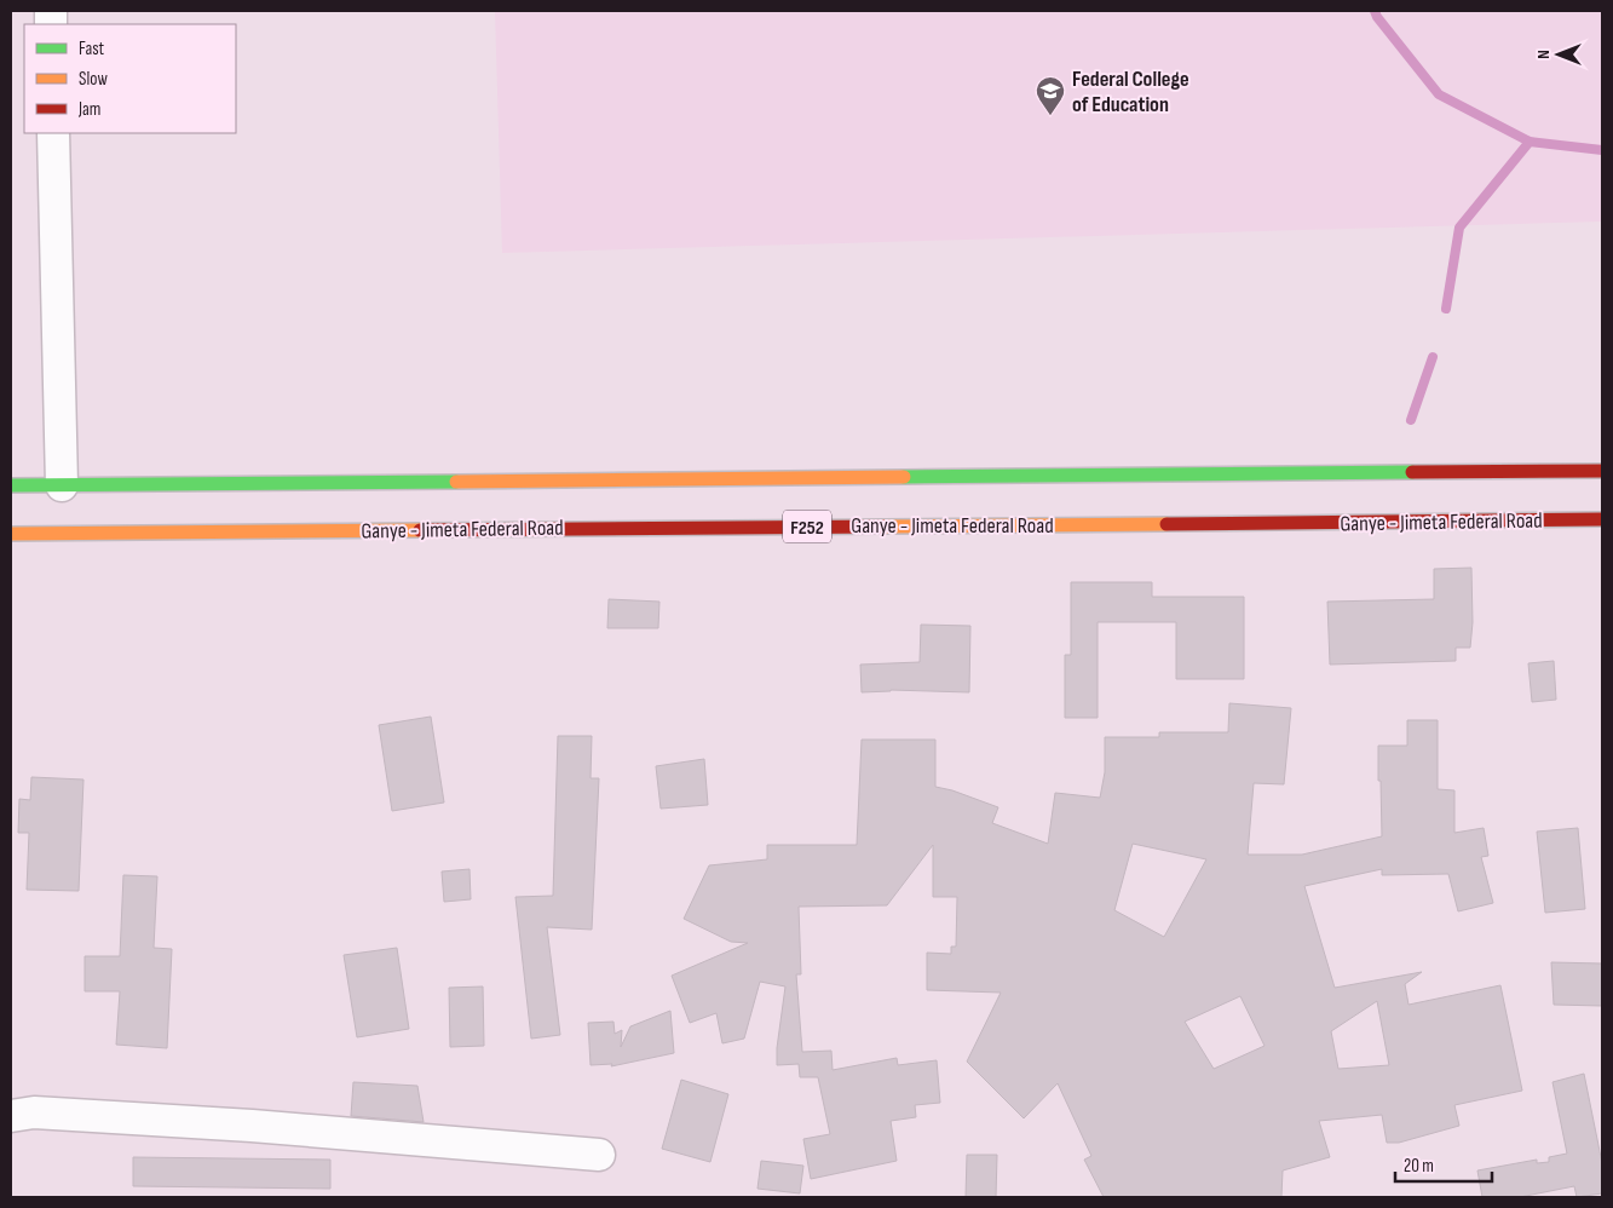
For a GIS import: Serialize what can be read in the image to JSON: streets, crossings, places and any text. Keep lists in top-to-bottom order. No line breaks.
{"streets":{"main road":["Ganye - Jimeta Federal Road","F252"]},"places":{"school or university":["Federal College of Education"]},"legend":["Fast","Slow","Jam"],"scale_bar":"20 m","north":"left"}
